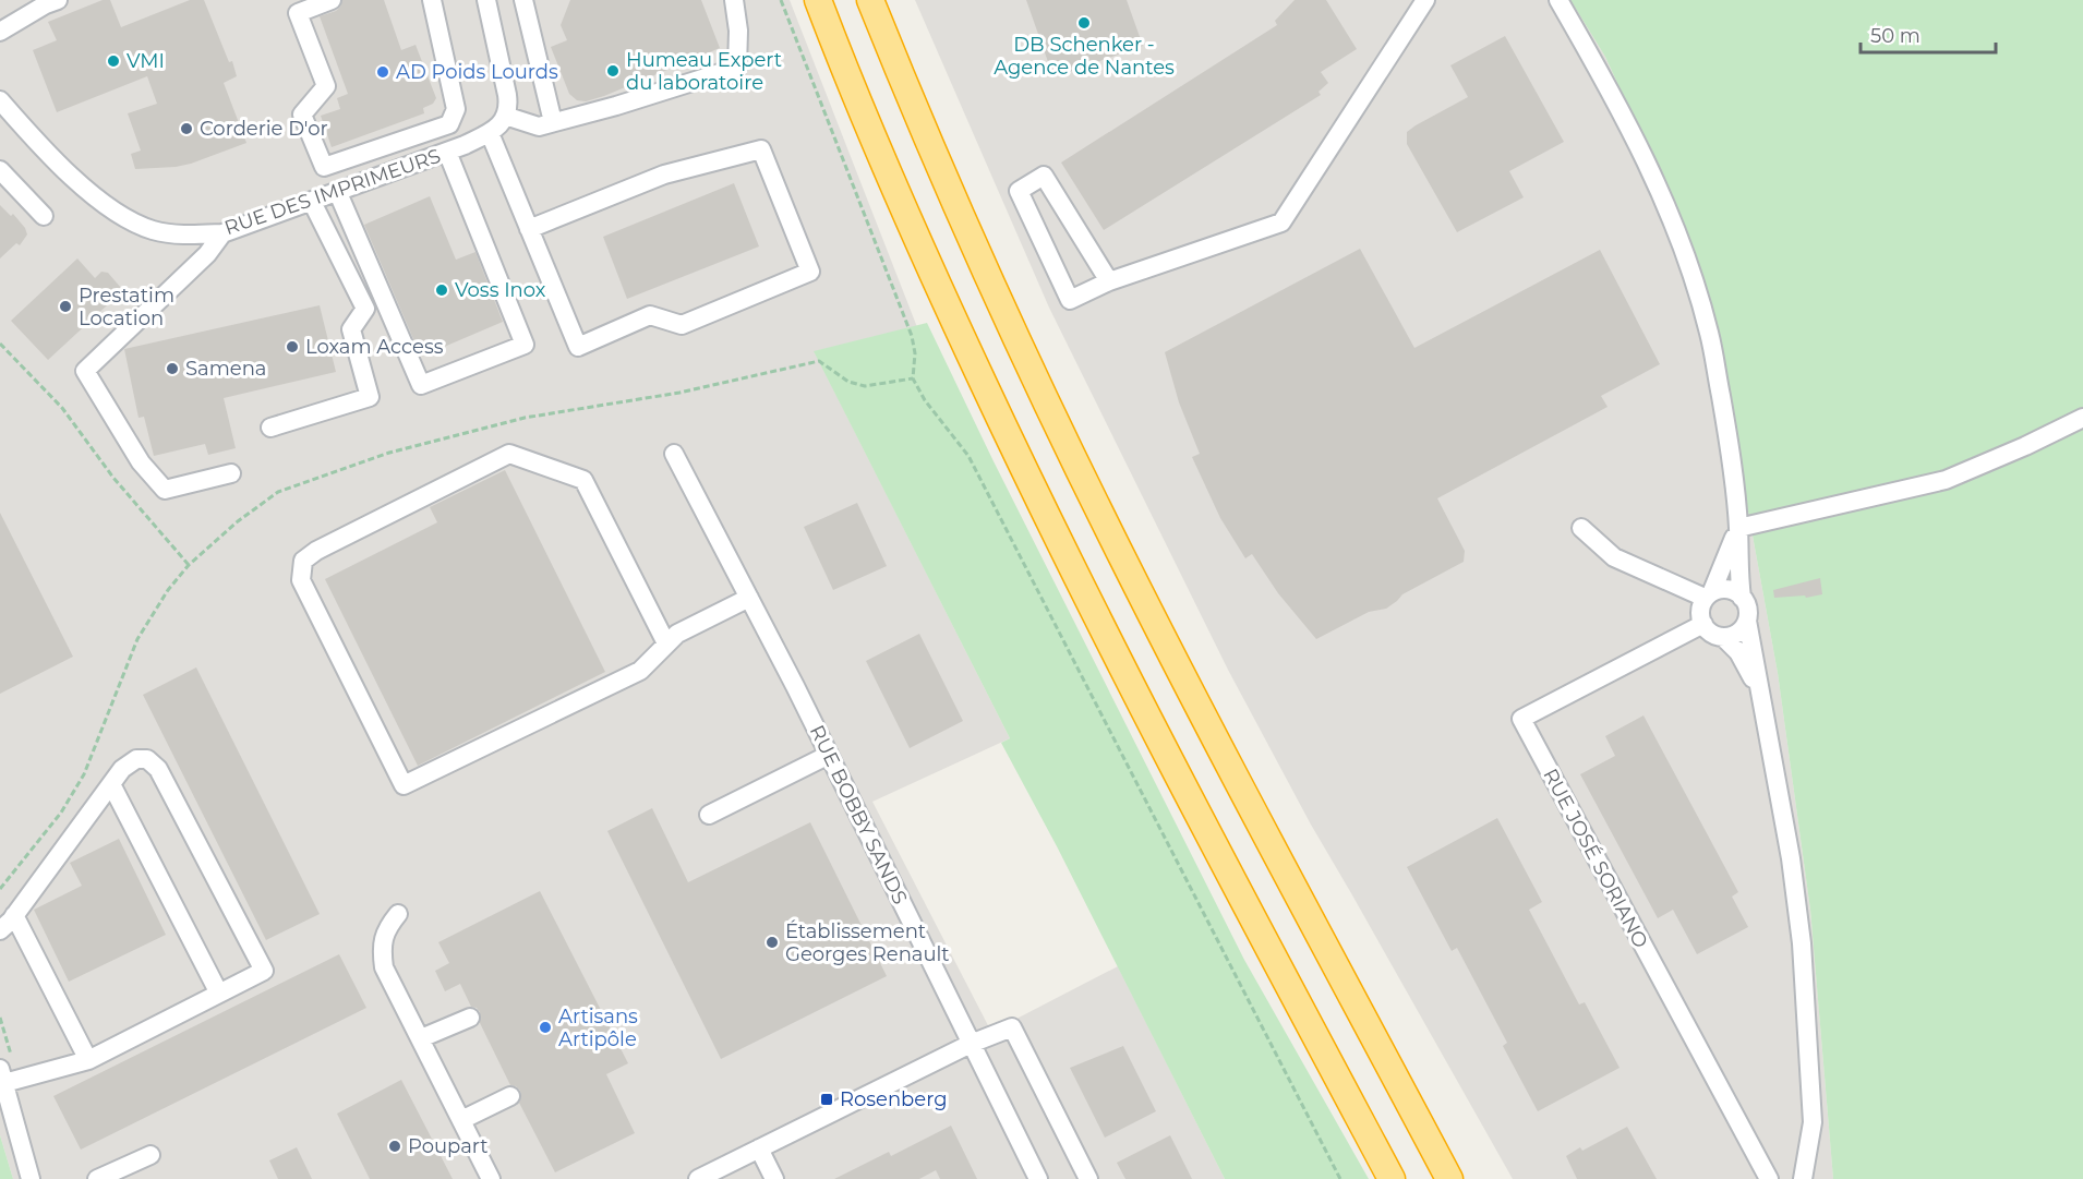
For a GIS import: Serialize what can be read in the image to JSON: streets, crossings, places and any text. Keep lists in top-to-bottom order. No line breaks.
{"streets":{"street":["RUE DES IMPRIMEURS","RUE BOBBY SANDS","RUE JOSÉ SORIANO"]},"places":{"other":["DB Schenker - Agence de Nantes","VMI","Humeau Expert du laboratoire","AD Poids Lourds","Corderie D'or","Voss Inox","Prestatim Location","Loxam Access","Samena","Établissement Georges Renault","Artisans Artipôle","Poupart"],"transit":["Rosenberg"]},"scale_bar":"50 m"}
